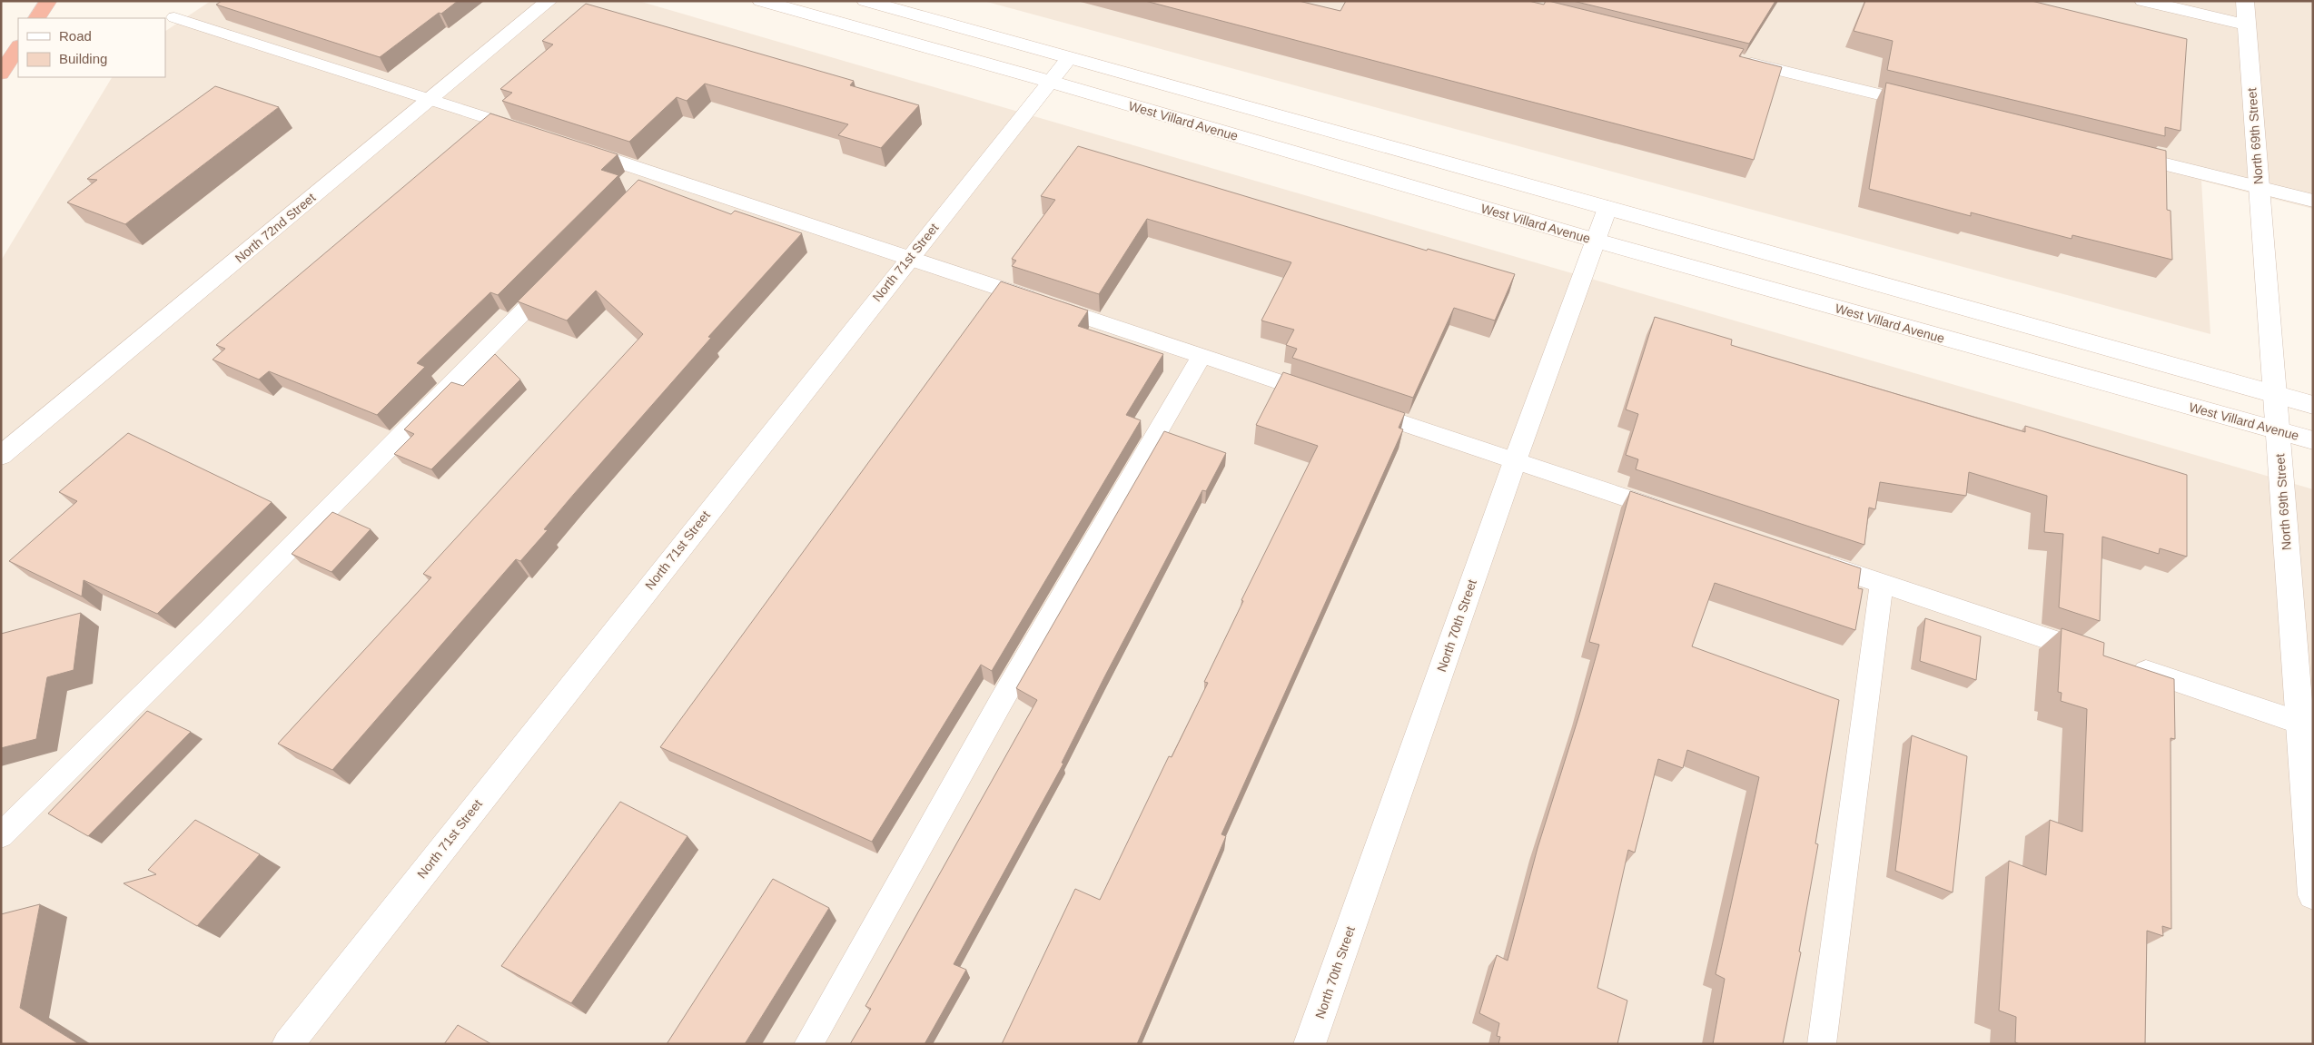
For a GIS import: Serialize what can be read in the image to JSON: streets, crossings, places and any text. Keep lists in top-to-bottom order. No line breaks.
{"streets":{"street":["West Villard Avenue","North 69th Street","North 72nd Street","North 71st Street","North 70th Street"]},"crossings":[["West Villard Avenue","North 69th Street"],["West Villard Avenue","North 71st Street"],["West Villard Avenue","North 70th Street"]],"legend":["Road","Building"]}
